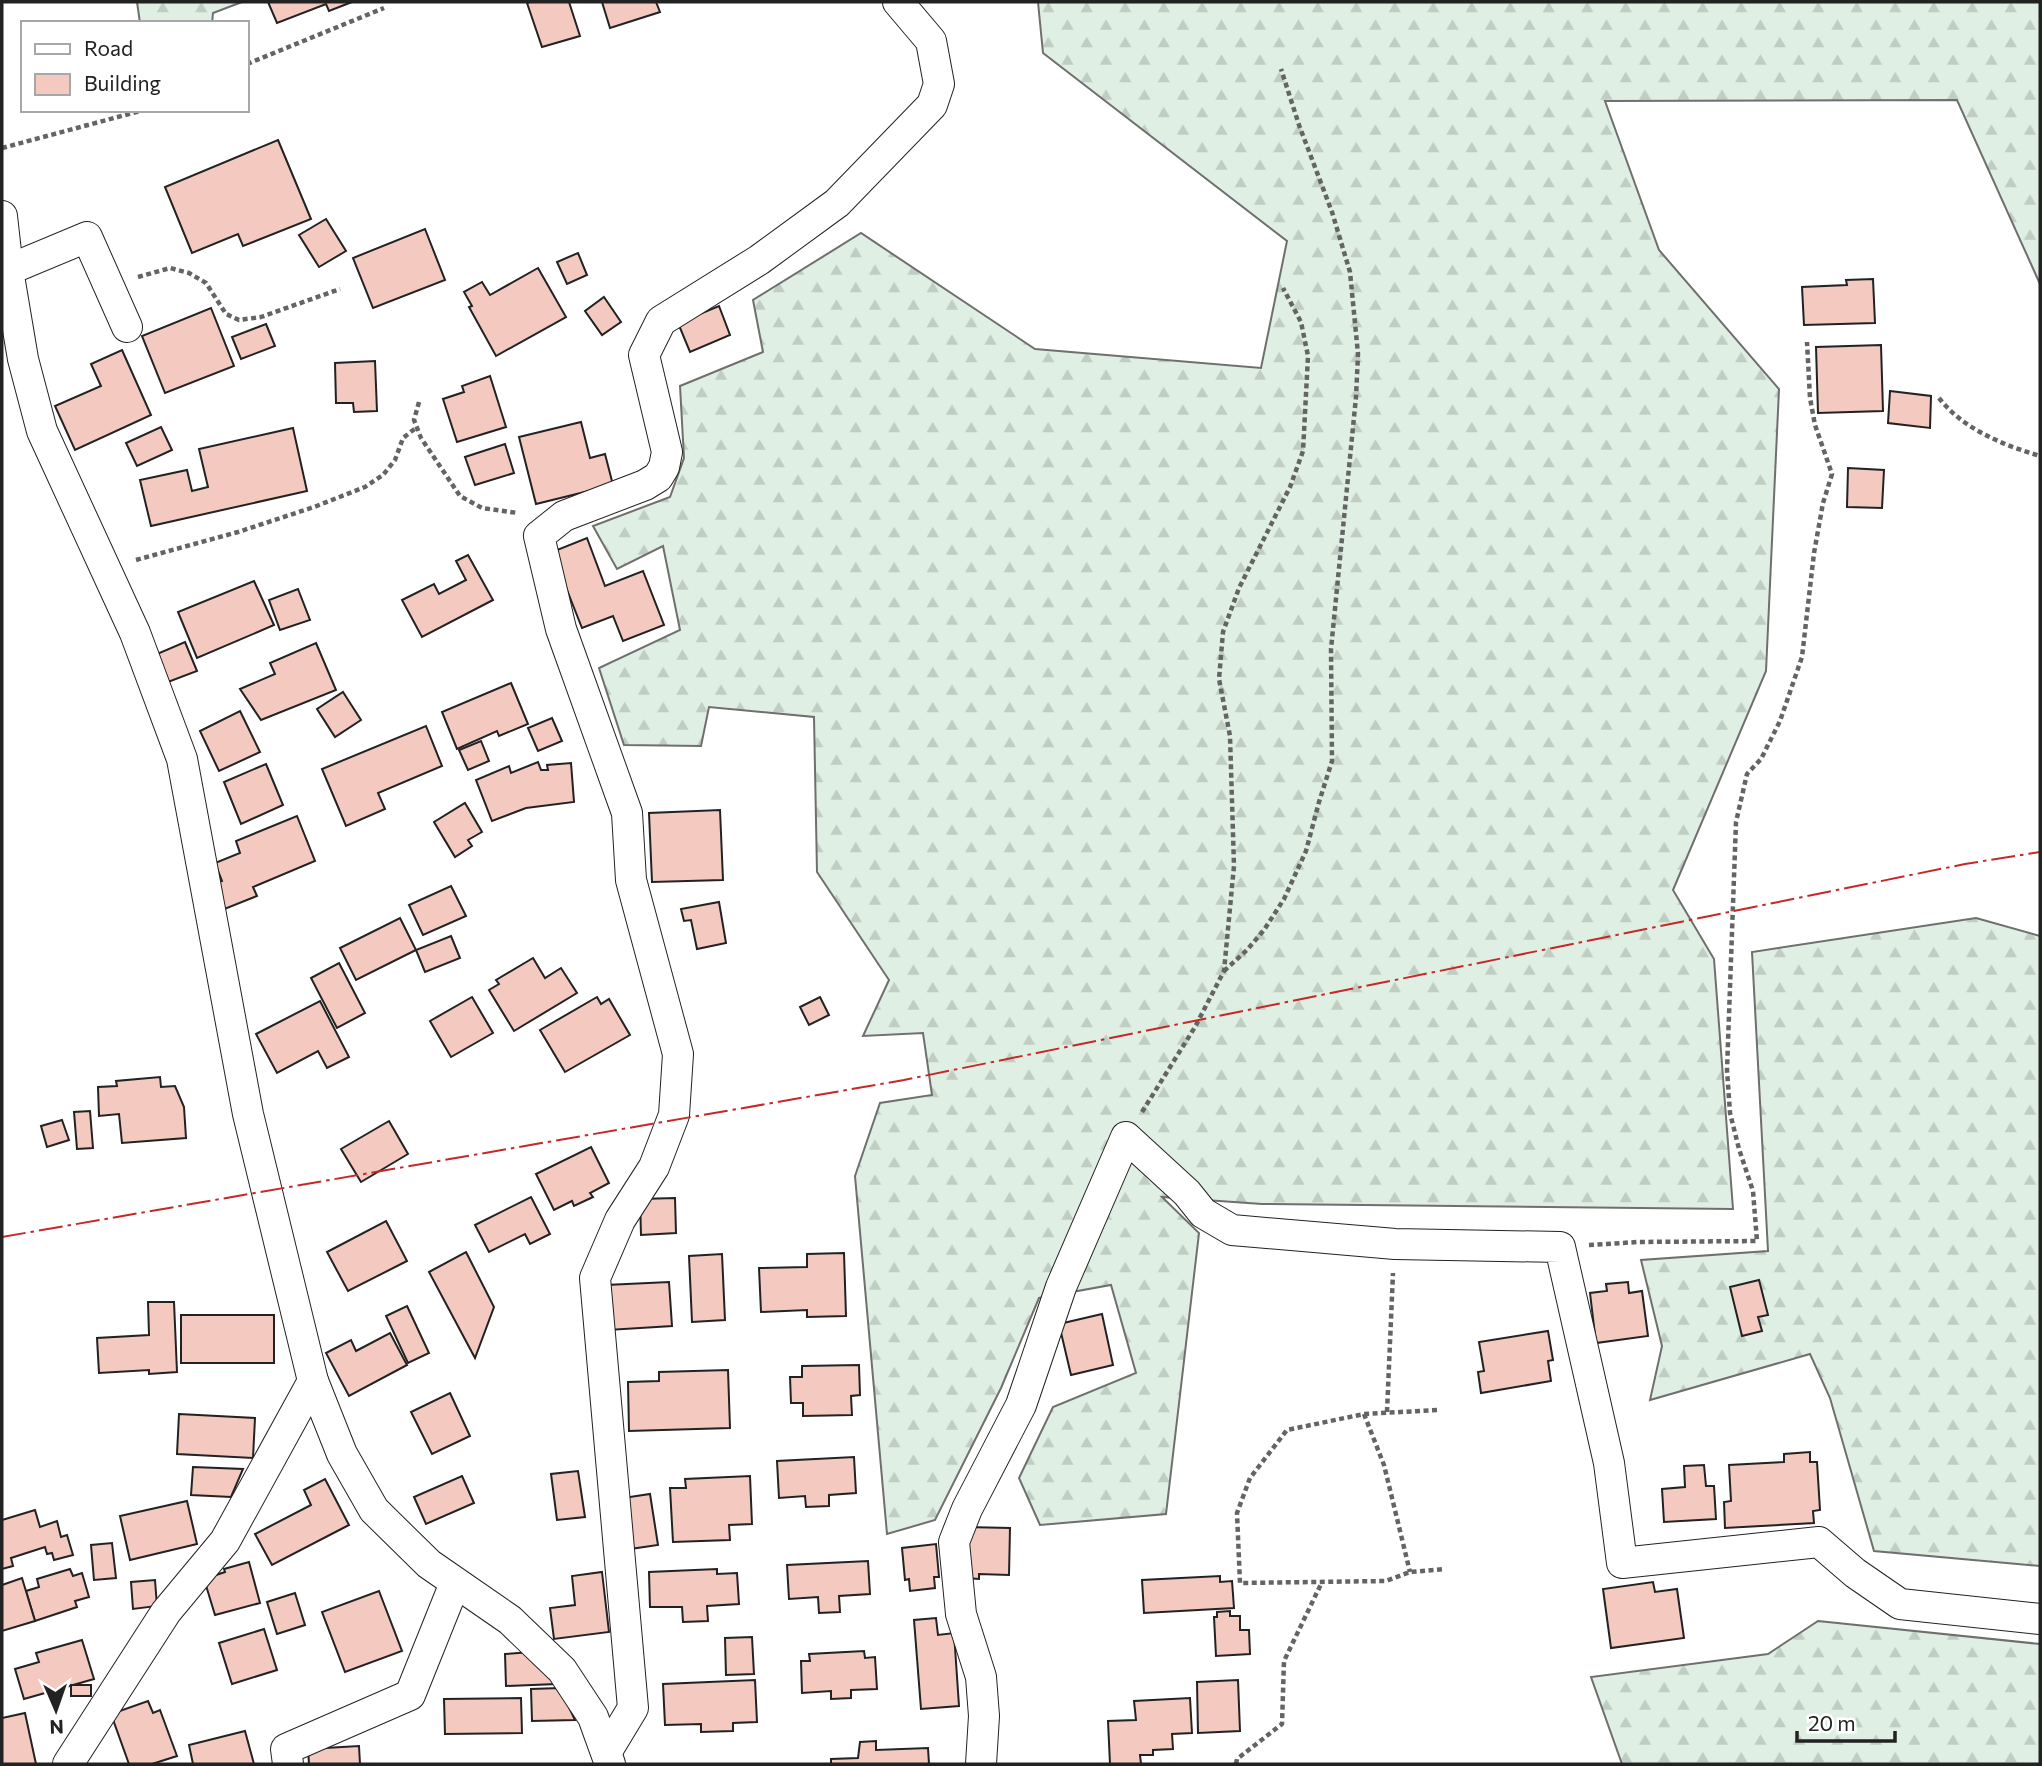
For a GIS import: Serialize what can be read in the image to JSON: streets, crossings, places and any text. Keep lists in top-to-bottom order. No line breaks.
{"legend":["Road","Building"],"scale_bar":"20 m","north":"bottom"}
